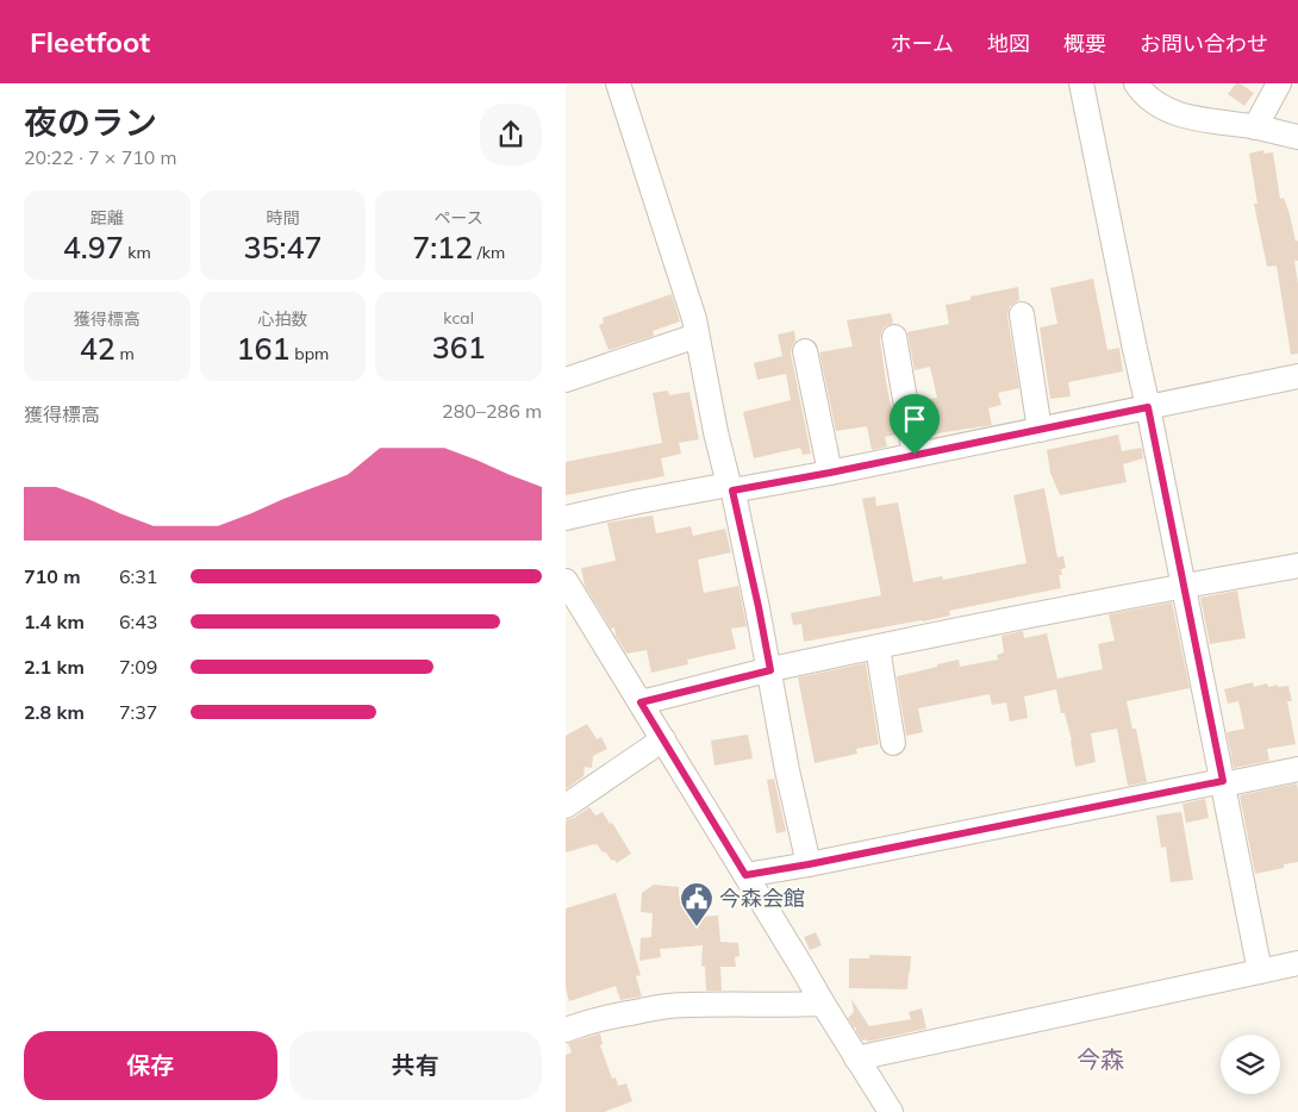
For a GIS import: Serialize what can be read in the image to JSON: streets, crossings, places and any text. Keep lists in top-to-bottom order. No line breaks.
{"districts":["今森"],"places":{"public building":["今森会館"]},"page":{"header":"Fleetfoot","nav":["ホーム","地図","概要","お問い合わせ"],"heading":["夜のラン","20:22 · 7 × 710 m"],"stats":[["距離","4.97 km"],["時間","35:47"],["ペース","7:12 /km"],["獲得標高","42 m"],["心拍数","161 bpm"],["kcal","361"]],"chart":["獲得標高","280–286 m"],"list":[{"name":"710 m","note":"6:31"},{"name":"1.4 km","note":"6:43"},{"name":"2.1 km","note":"7:09"},{"name":"2.8 km","note":"7:37"}],"buttons":["保存","共有"]}}
